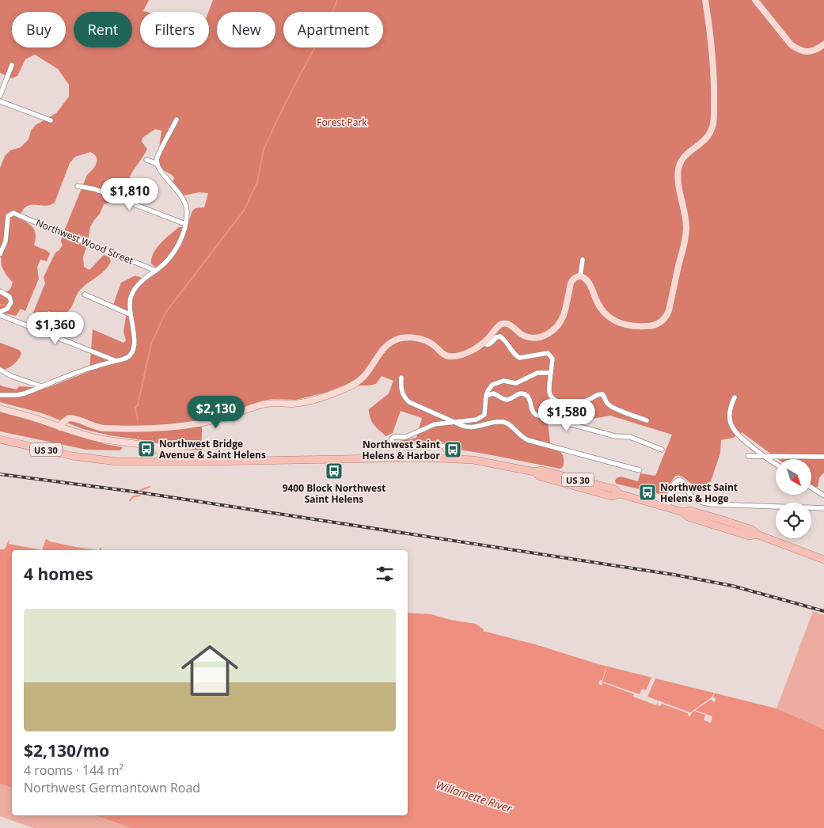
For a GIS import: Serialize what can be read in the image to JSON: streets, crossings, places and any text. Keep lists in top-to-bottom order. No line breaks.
{"streets":{"highway":["US 30"],"street":["Northwest Wood Street"]},"water":["Willamette River"],"parks":["Forest Park"],"places":{"bus stop":["Northwest Bridge Avenue & Saint Helens","Northwest Saint Helens & Harbor","9400 Block Northwest Saint Helens","Northwest Saint Helens & Hoge"]},"north":"bottom right","page":{"chip":["Buy","Rent","Filters","New","Apartment"],"price":["$1,810","$1,360","$2,130","$1,580"],"heading":"4 homes","list":[{"name":"$2,130/mo","note":"4 rooms · 144 m² · Northwest Germantown Road"}]}}
